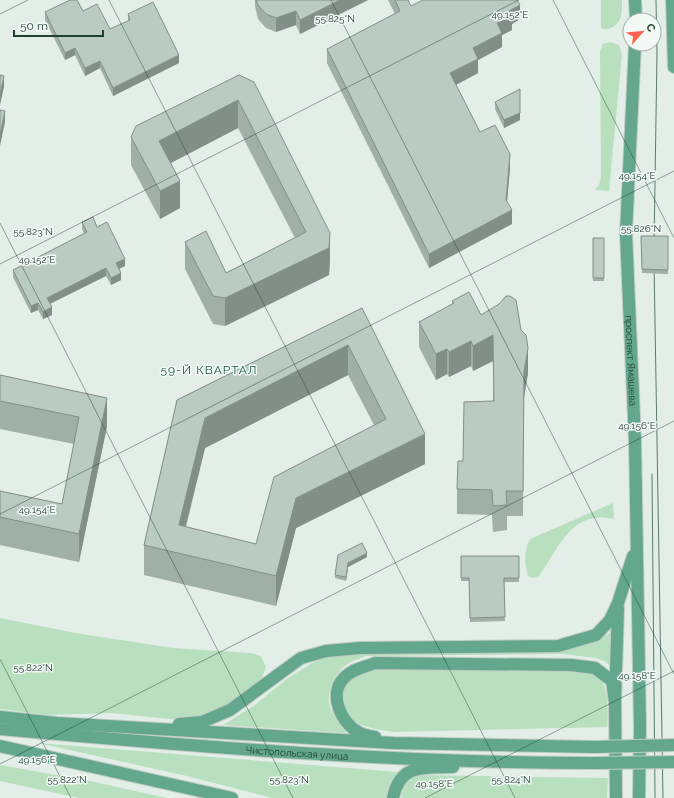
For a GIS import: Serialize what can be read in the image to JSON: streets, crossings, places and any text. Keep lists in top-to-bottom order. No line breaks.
{"streets":{"main road":["проспект Ямашева","Чистопольская улица"]},"districts":["59-Й КВАРТАЛ"],"scale_bar":"50 m","north":"top right","coordinates":["49.152°E","55.825°N","49.154°E","55.826°N","55.823°N","49.156°E","55.822°N","49.158°E","55.824°N"]}
